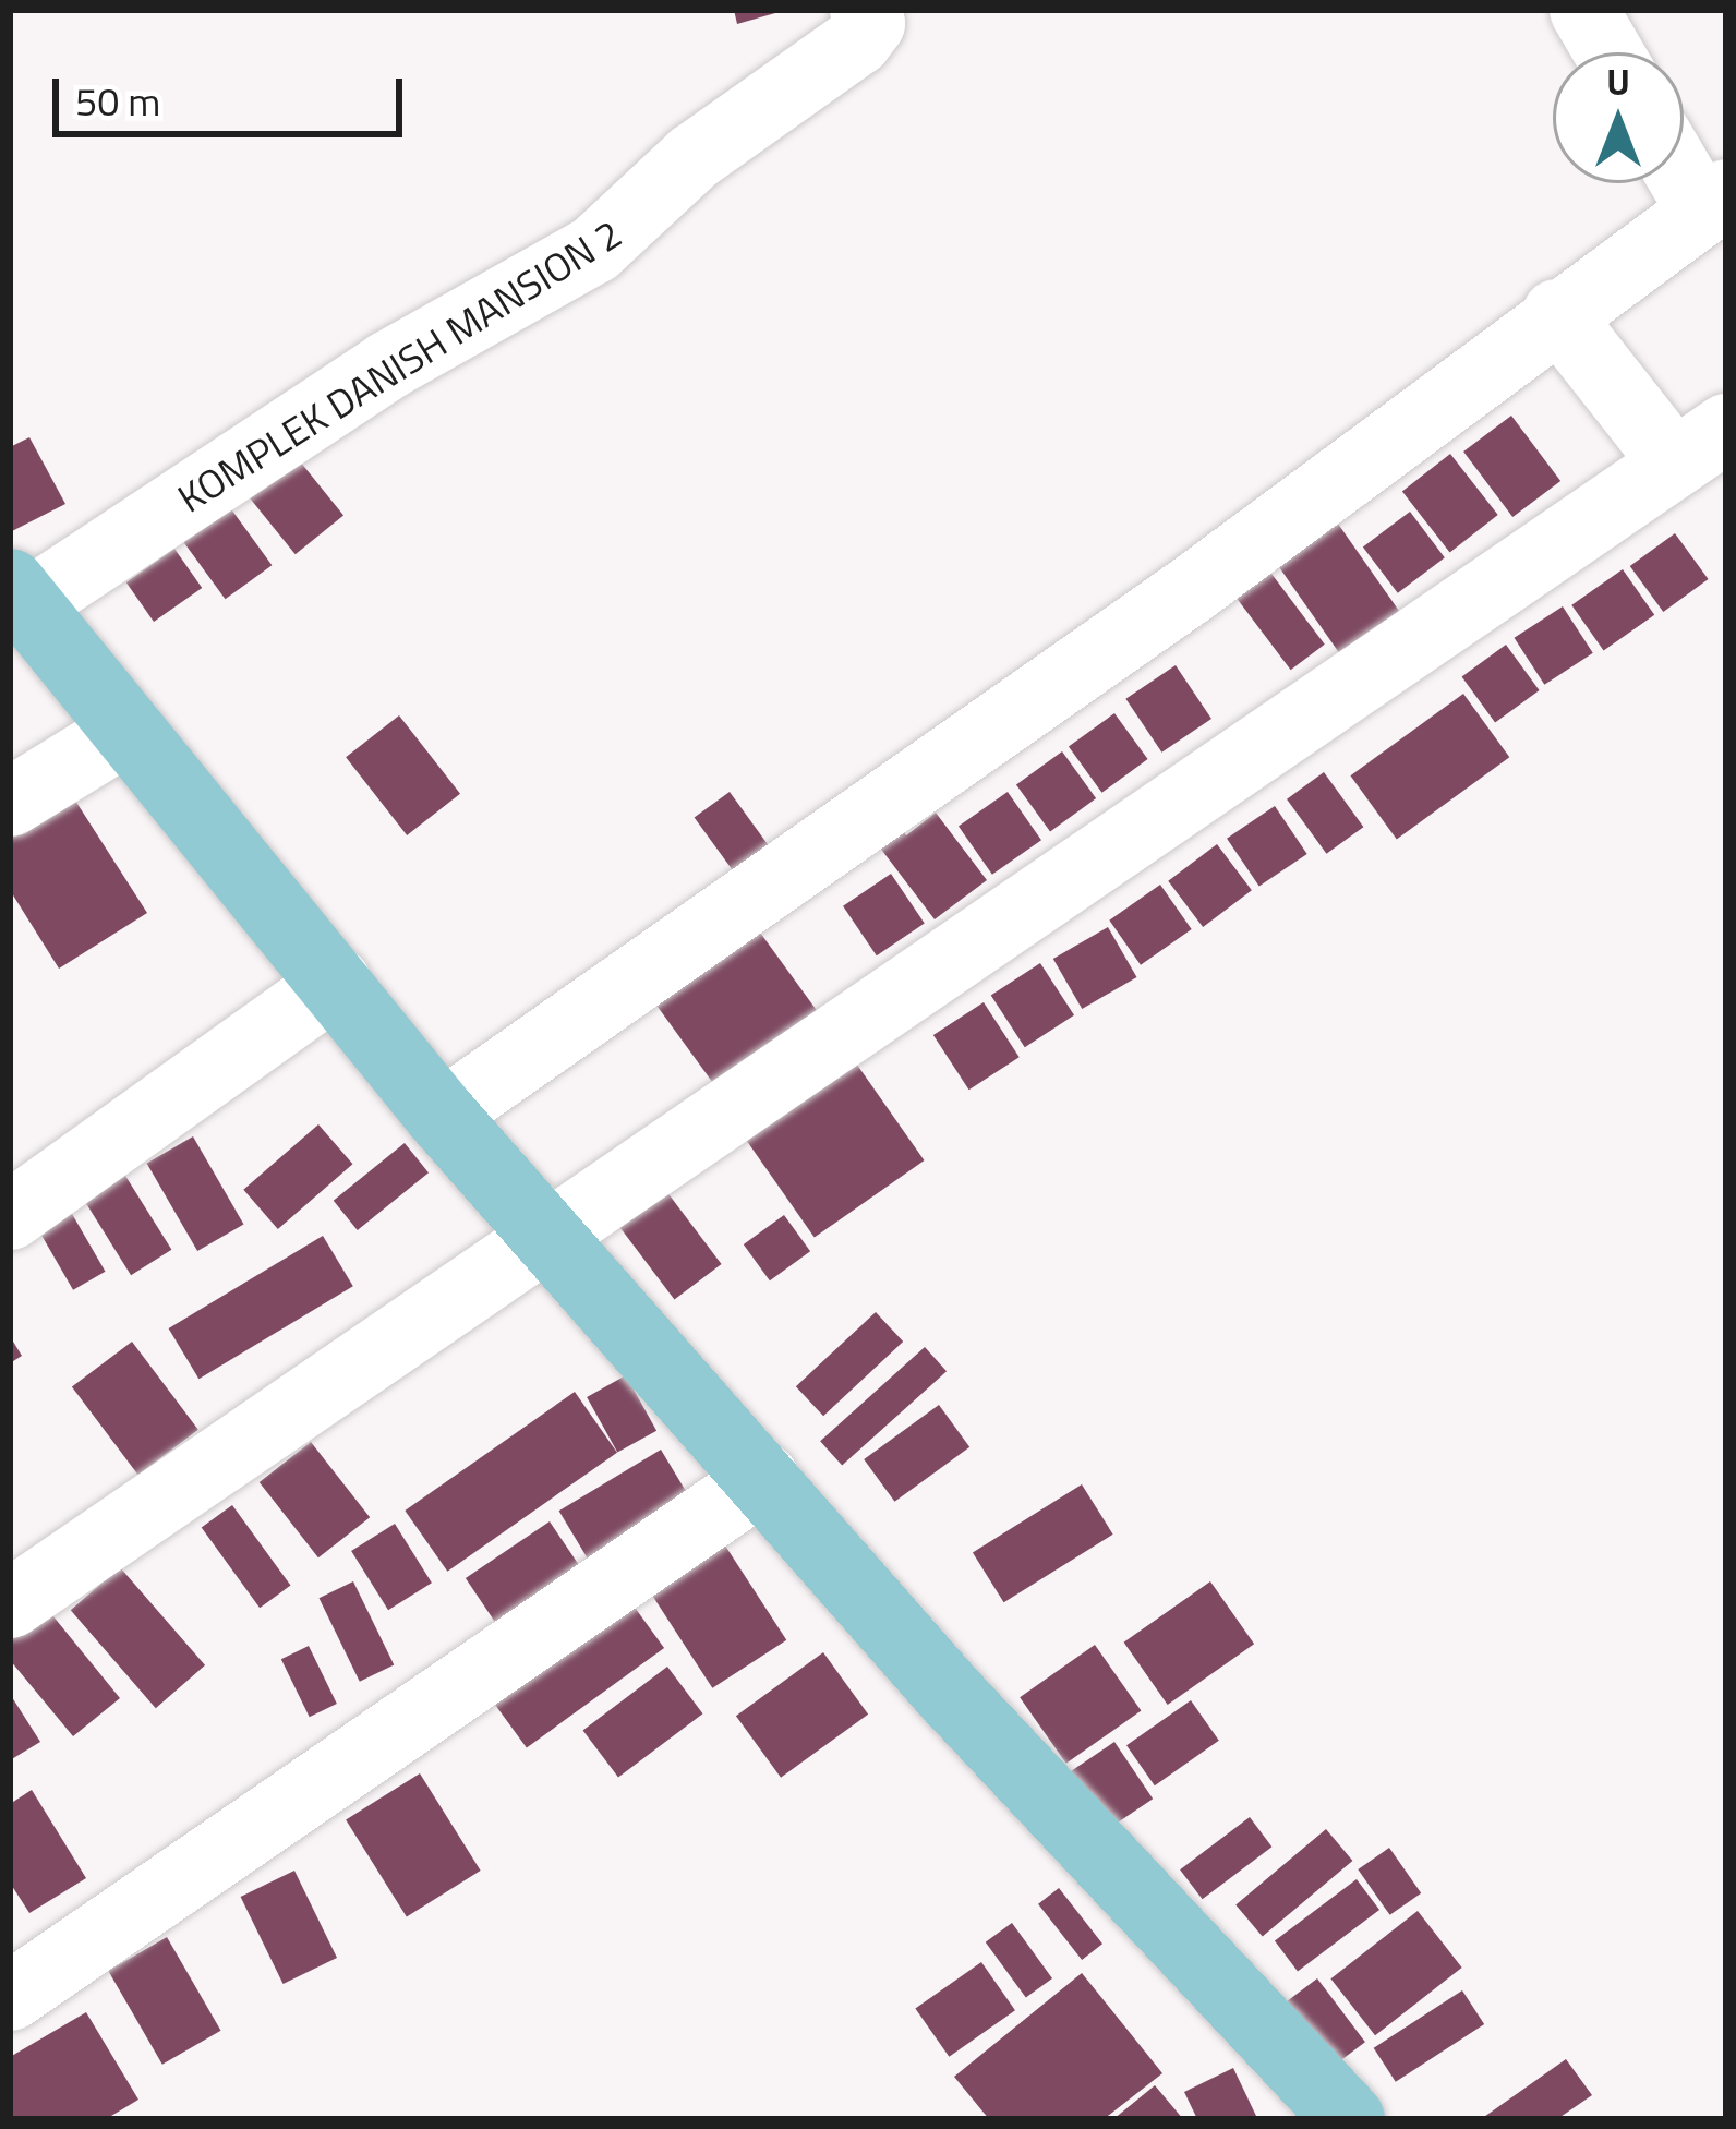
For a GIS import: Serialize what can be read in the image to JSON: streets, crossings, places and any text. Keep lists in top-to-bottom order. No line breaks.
{"streets":{"street":["KOMPLEK DANISH MANSION 2"]},"scale_bar":"50 m","north":"top"}
